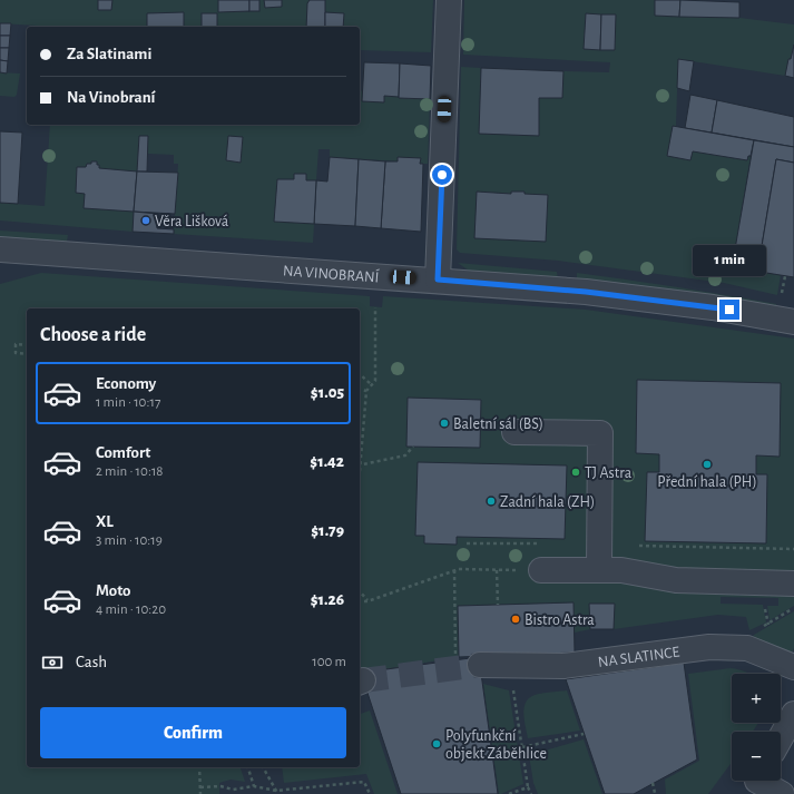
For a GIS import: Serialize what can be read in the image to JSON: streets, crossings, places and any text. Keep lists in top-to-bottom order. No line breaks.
{"streets":{"street":["NA VINOBRANÍ","NA SLATINCE"]},"places":["Věra Lišková","Baletní sál (BS)","Přední hala (PH)","TJ Astra","Zadní hala (ZH)","Bistro Astra","Polyfunkční objekt Záběhlice"],"page":{"banner":["Za Slatinami","Na Vinobraní"],"bubble":"1 min","heading":"Choose a ride","list":[{"name":"Economy","note":"1 min · 10:17","value":"$1.05"},{"name":"Comfort","note":"2 min · 10:18","value":"$1.42"},{"name":"XL","note":"3 min · 10:19","value":"$1.79"},{"name":"Moto","note":"4 min · 10:20","value":"$1.26"}],"pay":["Cash","100 m"],"map_buttons":["+","−"],"buttons":"Confirm"}}
